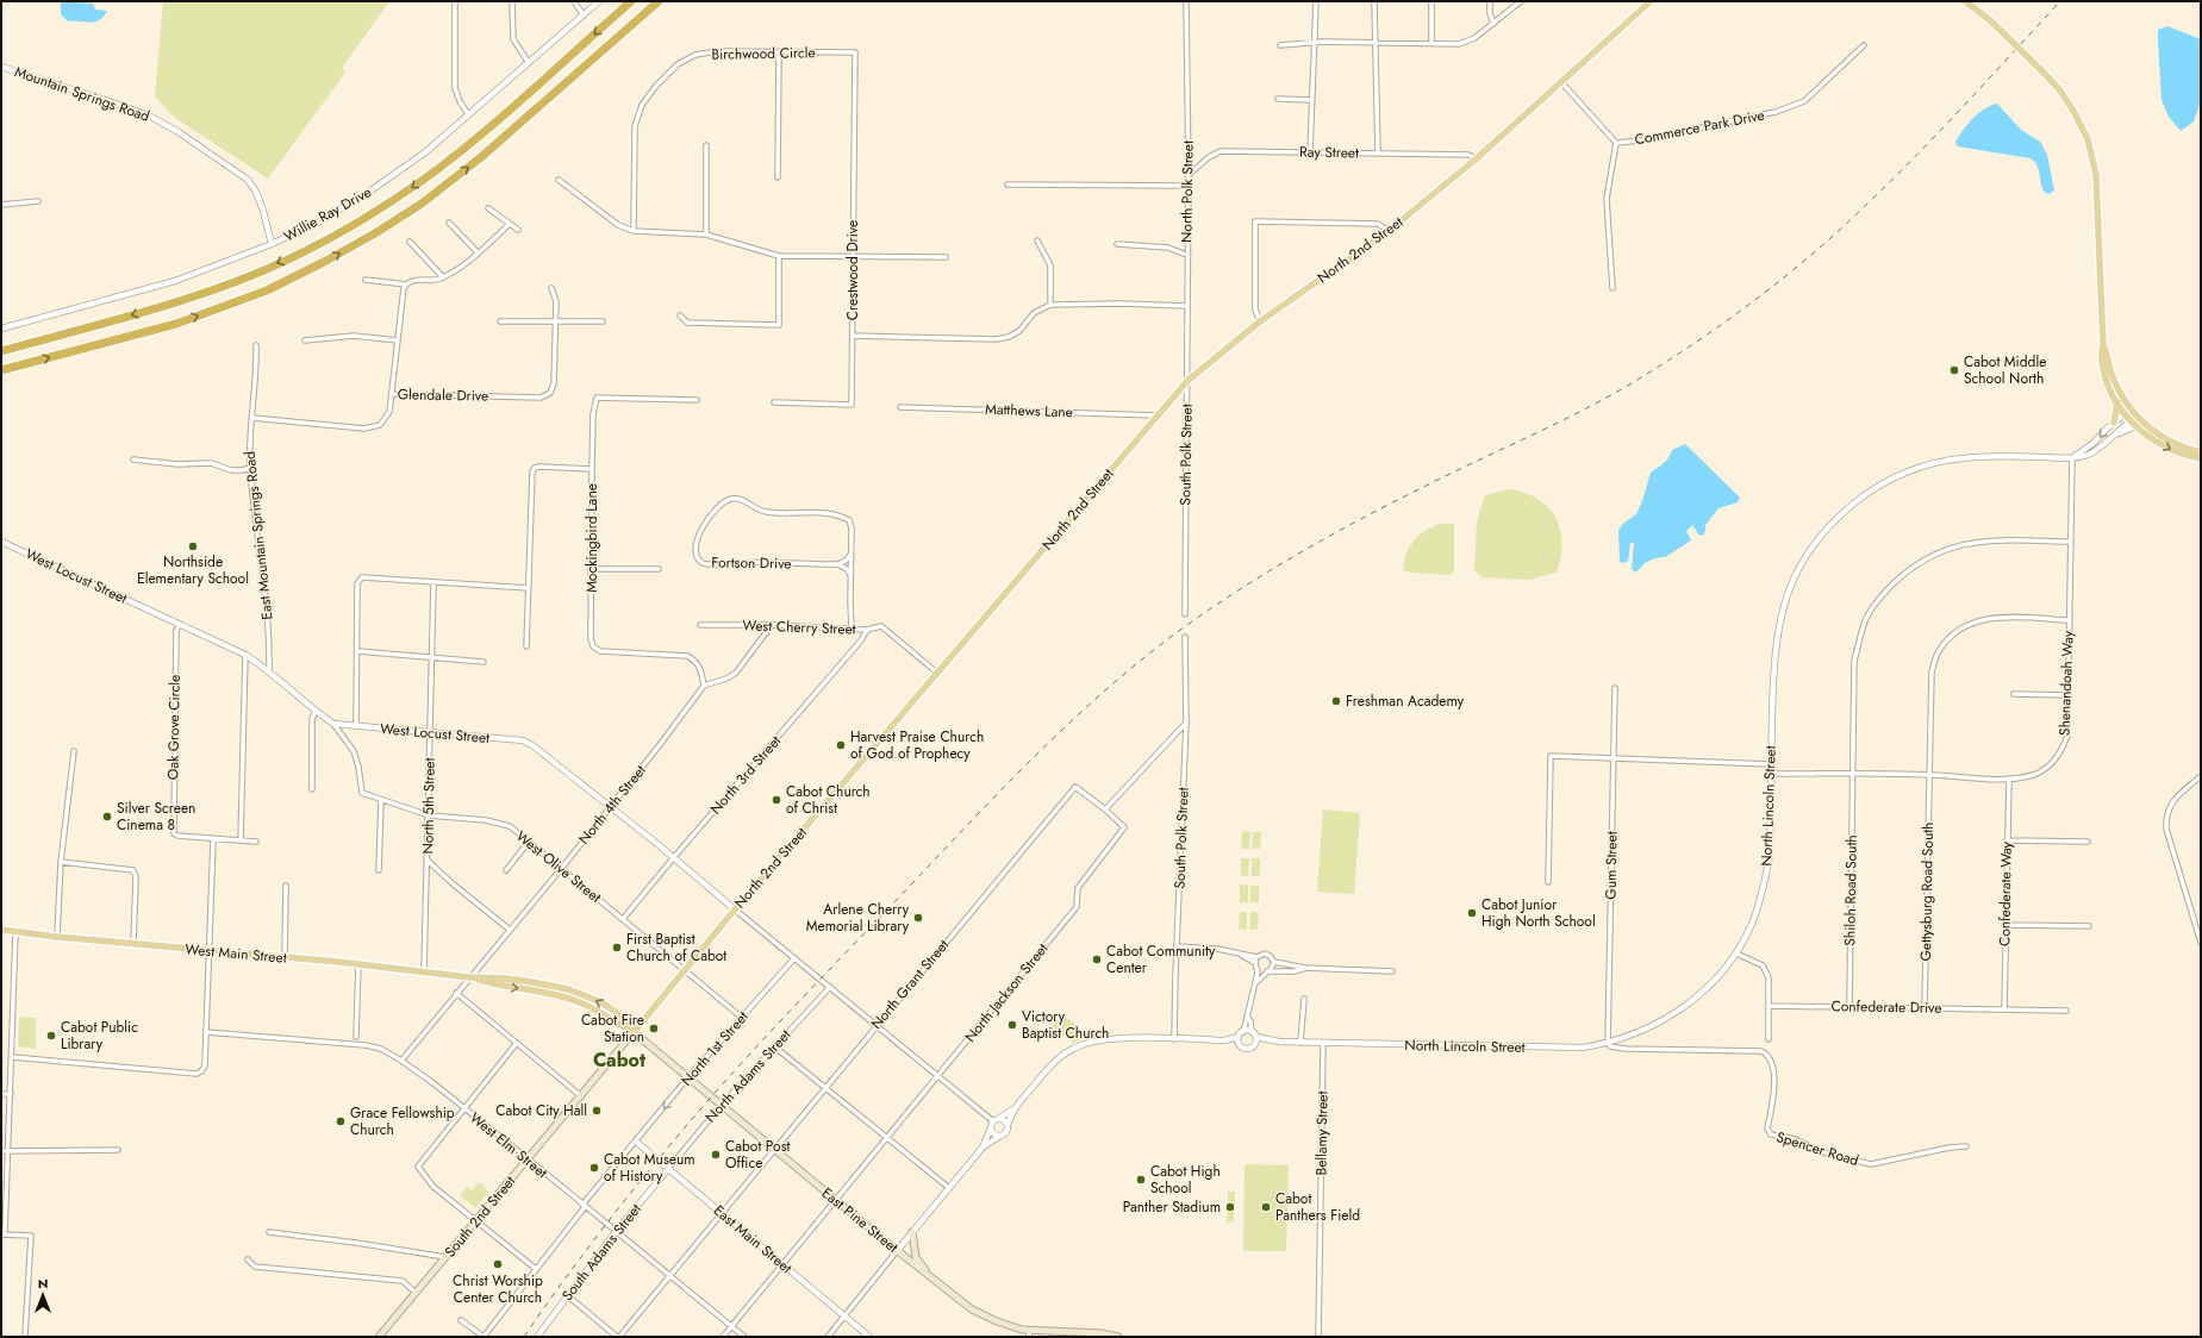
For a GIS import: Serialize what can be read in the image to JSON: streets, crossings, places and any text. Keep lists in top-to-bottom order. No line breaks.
{"streets":{"main road":["North 2nd Street","West Main Street","South 2nd Street","East Pine Street"],"street":["Birchwood Circle","Mountain Springs Road","Commerce Park Drive","Ray Street","North Polk Street","Willie Ray Drive","Crestwood Drive","Glendale Drive","Matthews Lane","South Polk Street","East Mountain Springs Road","Mockingbird Lane","Fortson Drive","West Locust Street","West Cherry Street","Shenandoah Way","Oak Grove Circle","North 3rd Street","North 4th Street","North 5th Street","North Lincoln Street","Gum Street","West Olive Street","Shiloh Road South","Gettysburg Road South","Confederate Way","North Grant Street","North Jackson Street","Confederate Drive","North 1st Street","North Adams Street","Bellamy Street","West Elm Street","Spencer Road","East Main Street","South Adams Street"]},"crossings":[["Birchwood Circle","Crestwood Drive"],["Mountain Springs Road","Willie Ray Drive"],["Commerce Park Drive","North 2nd Street"],["Ray Street","North Polk Street"],["Ray Street","North 2nd Street"],["North Polk Street","North 2nd Street"],["North Polk Street","South Polk Street"],["North 2nd Street","Matthews Lane"],["North 2nd Street","South Polk Street"],["North 2nd Street","West Locust Street"],["North 2nd Street","West Cherry Street"],["North 2nd Street","West Olive Street"],["North 2nd Street","West Main Street"],["North 2nd Street","South 2nd Street"],["North 2nd Street","East Pine Street"],["Glendale Drive","East Mountain Springs Road"],["East Mountain Springs Road","West Locust Street"],["Mockingbird Lane","North 4th Street"],["Fortson Drive","West Cherry Street"],["West Locust Street","Oak Grove Circle"],["West Locust Street","North 3rd Street"],["West Locust Street","North 4th Street"],["West Locust Street","North 5th Street"],["West Locust Street","West Olive Street"],["West Locust Street","North Grant Street"],["West Locust Street","North Jackson Street"],["West Locust Street","North 1st Street"],["West Locust Street","North Adams Street"],["West Cherry Street","North 3rd Street"],["Shenandoah Way","North Lincoln Street"],["Shenandoah Way","Shiloh Road South"],["Shenandoah Way","Gettysburg Road South"],["Shenandoah Way","Confederate Way"],["North 3rd Street","West Olive Street"],["North 4th Street","West Olive Street"],["North 4th Street","West Main Street"],["North 4th Street","West Elm Street"],["North 5th Street","West Olive Street"],["North 5th Street","West Main Street"],["North Lincoln Street","Gum Street"],["North Lincoln Street","Bellamy Street"],["North Lincoln Street","Spencer Road"],["Gum Street","Spencer Road"],["West Olive Street","North 1st Street"],["Shiloh Road South","Confederate Drive"],["Gettysburg Road South","Confederate Drive"],["Confederate Way","Confederate Drive"],["West Main Street","East Pine Street"],["North Grant Street","North Jackson Street"],["North Grant Street","West Elm Street"],["North Grant Street","East Pine Street"],["North Grant Street","East Main Street"],["North Jackson Street","West Elm Street"],["North Jackson Street","East Pine Street"],["North Jackson Street","East Main Street"],["North 1st Street","West Elm Street"],["North 1st Street","East Pine Street"],["North 1st Street","East Main Street"],["North Adams Street","East Pine Street"],["North Adams Street","East Main Street"],["North Adams Street","South Adams Street"],["West Elm Street","South 2nd Street"],["West Elm Street","South Adams Street"],["East Main Street","South Adams Street"]],"districts":["Cabot"],"places":["Cabot Middle School North","Northside Elementary School","Freshman Academy","Harvest Praise Church of God of Prophecy","Cabot Church of Christ","Silver Screen Cinema 8","Cabot Junior High North School","Arlene Cherry Memorial Library","First Baptist Church of Cabot","Cabot Community Center","Victory Baptist Church","Cabot Fire Station","Cabot Public Library","Cabot City Hall","Grace Fellowship Church","Cabot Post Office","Cabot Museum of History","Cabot High School","Panther Stadium","Cabot Panthers Field","Christ Worship Center Church"],"north":"top"}
